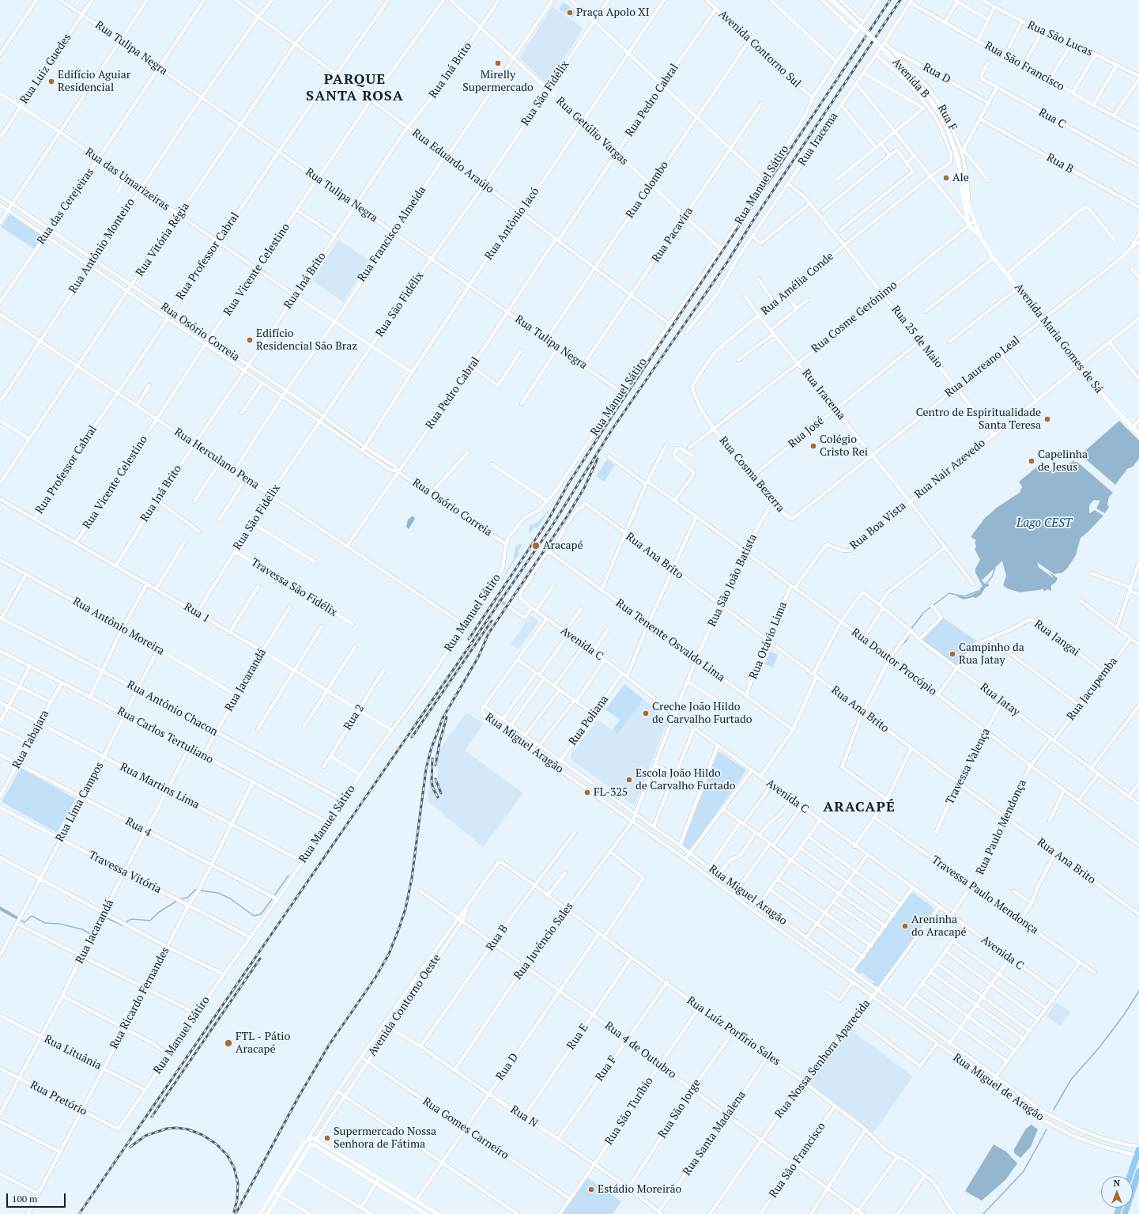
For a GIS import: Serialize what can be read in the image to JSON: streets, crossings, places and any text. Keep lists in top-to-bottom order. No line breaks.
{"streets":{"street":["Rua São Lucas","Rua Tulipa Negra","Avenida Contorno Sul","Rua São Francisco","Rua Luiz Guedes","Rua Iná Brito","Rua D","Avenida B","Rua São Fidélix","Rua Pedro Cabral","Rua F","Rua C","Rua Getúlio Vargas","Rua Iracema","Rua Eduardo Araújo","Rua B","Rua das Umarizeiras","Rua Manuel Sátiro","Rua Colombo","Rua das Cerejeiras","Rua Antônio Jacó","Rua Francisco Almeida","Rua Pacavira","Rua Vitória Régia","Rua Antônio Monteiro","Rua Professor Cabral","Rua Vicente Celestino","Rua Amélia Conde","Rua Cosme Gerônimo","Rua Osório Correia","Rua 25 de Maio","Avenida Maria Gomes de Sá","Rua Laureano Leal","Rua José","Rua Herculano Pena","Rua Nair Azevedo","Rua Cosma Bezerra","Rua Boa Vista","Rua Ana Brito","Rua São João Batista","Travessa São Fidélix","Rua 1","Rua Antônio Moreira","Rua Jangai","Rua Tenente Osvaldo Lima","Rua Otávio Lima","Avenida C","Rua Doutor Procópio","Rua Jacarandá","Rua Jacupemba","Rua Jatay","Rua Antônio Chacon","Rua 2","Rua Poliana","Rua Carlos Tertuliano","Rua Tabajara","Rua Miguel Aragão","Travessa Valença","Rua Martins Lima","Rua Lima Campos","Rua 4","Rua Paulo Mendonça","Travessa Vitória","Travessa Paulo Mendonça","Rua Juvêncio Sales","Rua Ricardo Fernandes","Avenida Contorno Oeste","Rua Luíz Porfírio Sales","Rua E","Rua 4 de Outubro","Rua Lituânia","Rua Nossa Senhora Aparecida","Rua Miguel de Aragão","Rua Pretório","Rua São Jorge","Rua São Turíbio","Rua N","Rua Gomes Carneiro","Rua Santa Madalena"]},"crossings":[["Rua Tulipa Negra","Rua Luiz Guedes"],["Rua Tulipa Negra","Rua Iná Brito"],["Rua Tulipa Negra","Rua São Fidélix"],["Rua Tulipa Negra","Rua Pedro Cabral"],["Rua Tulipa Negra","Rua Manuel Sátiro"],["Rua Tulipa Negra","Rua Colombo"],["Rua Tulipa Negra","Rua das Cerejeiras"],["Rua Tulipa Negra","Rua Antônio Jacó"],["Rua Tulipa Negra","Rua Francisco Almeida"],["Rua Tulipa Negra","Rua Pacavira"],["Rua Tulipa Negra","Rua Vitória Régia"],["Rua Tulipa Negra","Rua Antônio Monteiro"],["Rua Tulipa Negra","Rua Professor Cabral"],["Rua Tulipa Negra","Rua Vicente Celestino"],["Avenida Contorno Sul","Rua Pedro Cabral"],["Avenida Contorno Sul","Rua Manuel Sátiro"],["Avenida Contorno Sul","Rua Colombo"],["Rua São Francisco","Rua Iracema"],["Rua São Francisco","Rua Luíz Porfírio Sales"],["Rua São Francisco","Rua 4 de Outubro"],["Rua Luiz Guedes","Rua das Umarizeiras"],["Rua Iná Brito","Rua Getúlio Vargas"],["Rua Iná Brito","Rua Eduardo Araújo"],["Rua Iná Brito","Rua das Umarizeiras"],["Rua Iná Brito","Rua Osório Correia"],["Rua Iná Brito","Rua Herculano Pena"],["Rua Iná Brito","Rua 1"],["Rua D","Rua F"],["Rua D","Rua Iracema"],["Rua D","Rua Luíz Porfírio Sales"],["Rua D","Rua 4 de Outubro"],["Rua D","Rua N"],["Rua D","Rua Gomes Carneiro"],["Avenida B","Rua F"],["Avenida B","Rua Cosme Gerônimo"],["Avenida B","Avenida Maria Gomes de Sá"],["Rua São Fidélix","Rua Getúlio Vargas"],["Rua São Fidélix","Rua Eduardo Araújo"],["Rua São Fidélix","Rua das Umarizeiras"],["Rua São Fidélix","Rua Osório Correia"],["Rua São Fidélix","Rua Herculano Pena"],["Rua São Fidélix","Travessa São Fidélix"],["Rua São Fidélix","Rua 1"],["Rua Pedro Cabral","Rua Getúlio Vargas"],["Rua Pedro Cabral","Rua Eduardo Araújo"],["Rua Pedro Cabral","Rua Osório Correia"],["Rua Pedro Cabral","Rua Herculano Pena"],["Rua F","Rua Luíz Porfírio Sales"],["Rua F","Rua 4 de Outubro"],["Rua F","Rua N"],["Rua Getúlio Vargas","Rua Manuel Sátiro"],["Rua Getúlio Vargas","Rua Colombo"],["Rua Getúlio Vargas","Rua Antônio Jacó"],["Rua Getúlio Vargas","Rua Francisco Almeida"],["Rua Getúlio Vargas","Rua Pacavira"],["Rua Iracema","Rua Amélia Conde"],["Rua Iracema","Rua Cosme Gerônimo"],["Rua Iracema","Rua 25 de Maio"],["Rua Iracema","Avenida Maria Gomes de Sá"],["Rua Iracema","Rua Laureano Leal"],["Rua Iracema","Rua José"],["Rua Iracema","Rua Nair Azevedo"],["Rua Iracema","Rua Boa Vista"],["Rua Eduardo Araújo","Rua Manuel Sátiro"],["Rua Eduardo Araújo","Rua Colombo"],["Rua Eduardo Araújo","Rua Antônio Jacó"],["Rua Eduardo Araújo","Rua Francisco Almeida"],["Rua Eduardo Araújo","Rua Pacavira"],["Rua Eduardo Araújo","Rua Vitória Régia"],["Rua Eduardo Araújo","Rua Antônio Monteiro"],["Rua Eduardo Araújo","Rua Professor Cabral"],["Rua Eduardo Araújo","Rua Vicente Celestino"],["Rua B","Rua Luíz Porfírio Sales"],["Rua B","Rua 4 de Outubro"],["Rua B","Rua N"],["Rua das Umarizeiras","Rua das Cerejeiras"],["Rua das Umarizeiras","Rua Antônio Jacó"],["Rua das Umarizeiras","Rua Francisco Almeida"],["Rua das Umarizeiras","Rua Vitória Régia"],["Rua das Umarizeiras","Rua Antônio Monteiro"],["Rua das Umarizeiras","Rua Professor Cabral"],["Rua das Umarizeiras","Rua Vicente Celestino"],["Rua Manuel Sátiro","Rua Osório Correia"],["Rua Manuel Sátiro","Rua Herculano Pena"],["Rua Manuel Sátiro","Rua 1"],["Rua Manuel Sátiro","Rua Antônio Chacon"],["Rua Manuel Sátiro","Rua Carlos Tertuliano"],["Rua Manuel Sátiro","Rua Martins Lima"],["Rua Manuel Sátiro","Rua 4"],["Rua Manuel Sátiro","Travessa Vitória"],["Rua Manuel Sátiro","Rua Lituânia"],["Rua Manuel Sátiro","Rua Pretório"],["Rua das Cerejeiras","Rua Osório Correia"],["Rua Antônio Jacó","Rua Osório Correia"],["Rua Francisco Almeida","Rua Osório Correia"],["Rua Francisco Almeida","Rua Herculano Pena"],["Rua Vitória Régia","Rua Osório Correia"],["Rua Vitória Régia","Rua Herculano Pena"],["Rua Antônio Monteiro","Rua Osório Correia"],["Rua Antônio Monteiro","Rua Herculano Pena"],["Rua Professor Cabral","Rua Osório Correia"],["Rua Professor Cabral","Rua Herculano Pena"],["Rua Professor Cabral","Rua 1"],["Rua Vicente Celestino","Rua Osório Correia"],["Rua Vicente Celestino","Rua Herculano Pena"],["Rua Vicente Celestino","Rua 1"],["Rua Amélia Conde","Rua Cosme Gerônimo"],["Rua Amélia Conde","Rua 25 de Maio"],["Rua Amélia Conde","Avenida Maria Gomes de Sá"],["Rua Amélia Conde","Rua Cosma Bezerra"],["Rua Cosme Gerônimo","Rua 25 de Maio"],["Rua Cosme Gerônimo","Avenida Maria Gomes de Sá"],["Rua Cosme Gerônimo","Rua Cosma Bezerra"],["Rua 25 de Maio","Rua Laureano Leal"],["Rua 25 de Maio","Rua José"],["Rua 25 de Maio","Rua Nair Azevedo"],["Avenida Maria Gomes de Sá","Rua Laureano Leal"],["Avenida Maria Gomes de Sá","Rua Nair Azevedo"],["Rua Laureano Leal","Rua Cosma Bezerra"],["Rua José","Rua Cosma Bezerra"],["Rua Nair Azevedo","Rua Boa Vista"],["Rua Cosma Bezerra","Rua São João Batista"],["Rua Boa Vista","Rua Otávio Lima"],["Rua Boa Vista","Rua Doutor Procópio"],["Rua Ana Brito","Rua São João Batista"],["Rua Ana Brito","Rua Tenente Osvaldo Lima"],["Rua Ana Brito","Rua Otávio Lima"],["Rua Ana Brito","Avenida C"],["Rua Ana Brito","Travessa Valença"],["Rua Ana Brito","Rua Paulo Mendonça"],["Rua São João Batista","Rua Tenente Osvaldo Lima"],["Rua São João Batista","Avenida C"],["Rua São João Batista","Rua Doutor Procópio"],["Rua São João Batista","Rua Juvêncio Sales"],["Rua 1","Rua Jacarandá"],["Rua 1","Rua 2"],["Rua Antônio Moreira","Rua Jacarandá"],["Rua Antônio Moreira","Rua Lima Campos"],["Rua Jangai","Rua Doutor Procópio"],["Rua Jangai","Rua Jacupemba"],["Rua Jangai","Rua Jatay"],["Rua Tenente Osvaldo Lima","Rua Otávio Lima"],["Rua Tenente Osvaldo Lima","Avenida C"],["Rua Otávio Lima","Rua Doutor Procópio"],["Avenida C","Rua Poliana"],["Avenida C","Rua Paulo Mendonça"],["Avenida C","Rua Juvêncio Sales"],["Avenida C","Rua Nossa Senhora Aparecida"],["Rua Doutor Procópio","Rua Jatay"],["Rua Doutor Procópio","Travessa Valença"],["Rua Doutor Procópio","Rua Paulo Mendonça"],["Rua Jacarandá","Rua Antônio Chacon"],["Rua Jacarandá","Rua Carlos Tertuliano"],["Rua Jacarandá","Rua Martins Lima"],["Rua Jacarandá","Rua 4"],["Rua Jacarandá","Travessa Vitória"],["Rua Jacarandá","Rua Lituânia"],["Rua Jacarandá","Rua Pretório"],["Rua Jacupemba","Rua Jatay"],["Rua Jacupemba","Rua Paulo Mendonça"],["Rua Jatay","Travessa Valença"],["Rua Jatay","Rua Paulo Mendonça"],["Rua Antônio Chacon","Rua Lima Campos"],["Rua Poliana","Rua Miguel Aragão"],["Rua Carlos Tertuliano","Rua Tabajara"],["Rua Carlos Tertuliano","Rua Lima Campos"],["Rua Carlos Tertuliano","Rua Ricardo Fernandes"],["Rua Tabajara","Rua Martins Lima"],["Rua Tabajara","Rua 4"],["Rua Miguel Aragão","Rua Juvêncio Sales"],["Rua Miguel Aragão","Rua Nossa Senhora Aparecida"],["Rua Miguel Aragão","Rua Miguel de Aragão"],["Rua Martins Lima","Rua Lima Campos"],["Rua Martins Lima","Rua Ricardo Fernandes"],["Rua Lima Campos","Rua 4"],["Rua Lima Campos","Travessa Vitória"],["Rua 4","Rua Ricardo Fernandes"],["Rua Paulo Mendonça","Travessa Paulo Mendonça"],["Travessa Vitória","Rua Ricardo Fernandes"],["Rua Juvêncio Sales","Rua Luíz Porfírio Sales"],["Rua Juvêncio Sales","Rua 4 de Outubro"],["Rua Juvêncio Sales","Rua N"],["Rua Ricardo Fernandes","Rua Lituânia"],["Rua Ricardo Fernandes","Rua Pretório"],["Avenida Contorno Oeste","Rua Luíz Porfírio Sales"],["Avenida Contorno Oeste","Rua 4 de Outubro"],["Avenida Contorno Oeste","Rua N"],["Avenida Contorno Oeste","Rua Gomes Carneiro"],["Rua Luíz Porfírio Sales","Rua E"],["Rua Luíz Porfírio Sales","Rua Nossa Senhora Aparecida"],["Rua Luíz Porfírio Sales","Rua São Jorge"],["Rua Luíz Porfírio Sales","Rua São Turíbio"],["Rua Luíz Porfírio Sales","Rua Santa Madalena"],["Rua E","Rua 4 de Outubro"],["Rua E","Rua N"],["Rua 4 de Outubro","Rua Nossa Senhora Aparecida"],["Rua 4 de Outubro","Rua São Jorge"],["Rua 4 de Outubro","Rua São Turíbio"],["Rua 4 de Outubro","Rua Santa Madalena"],["Rua Nossa Senhora Aparecida","Rua Miguel de Aragão"],["Rua São Jorge","Rua N"],["Rua São Turíbio","Rua N"],["Rua São Turíbio","Rua Gomes Carneiro"],["Rua N","Rua Santa Madalena"]],"districts":["PARQUE SANTA ROSA","ARACAPÉ"],"water":["Lago CEST"],"places":["Praça Apolo XI","Mirelly Supermercado","Edifício Aguiar Residencial","Ale","Edifício Residencial São Braz","Centro de Espiritualidade Santa Teresa","Colégio Cristo Rei","Capelinha de Jesus","Aracapé","Campinho da Rua Jatay","Creche João Hildo de Carvalho Furtado","Escola João Hildo de Carvalho Furtado","FL-325","Areninha do Aracapé","FTL - Pátio Aracapé","Supermercado Nossa Senhora de Fátima","Estádio Moreirão"],"scale_bar":"100 m","north":"top"}
